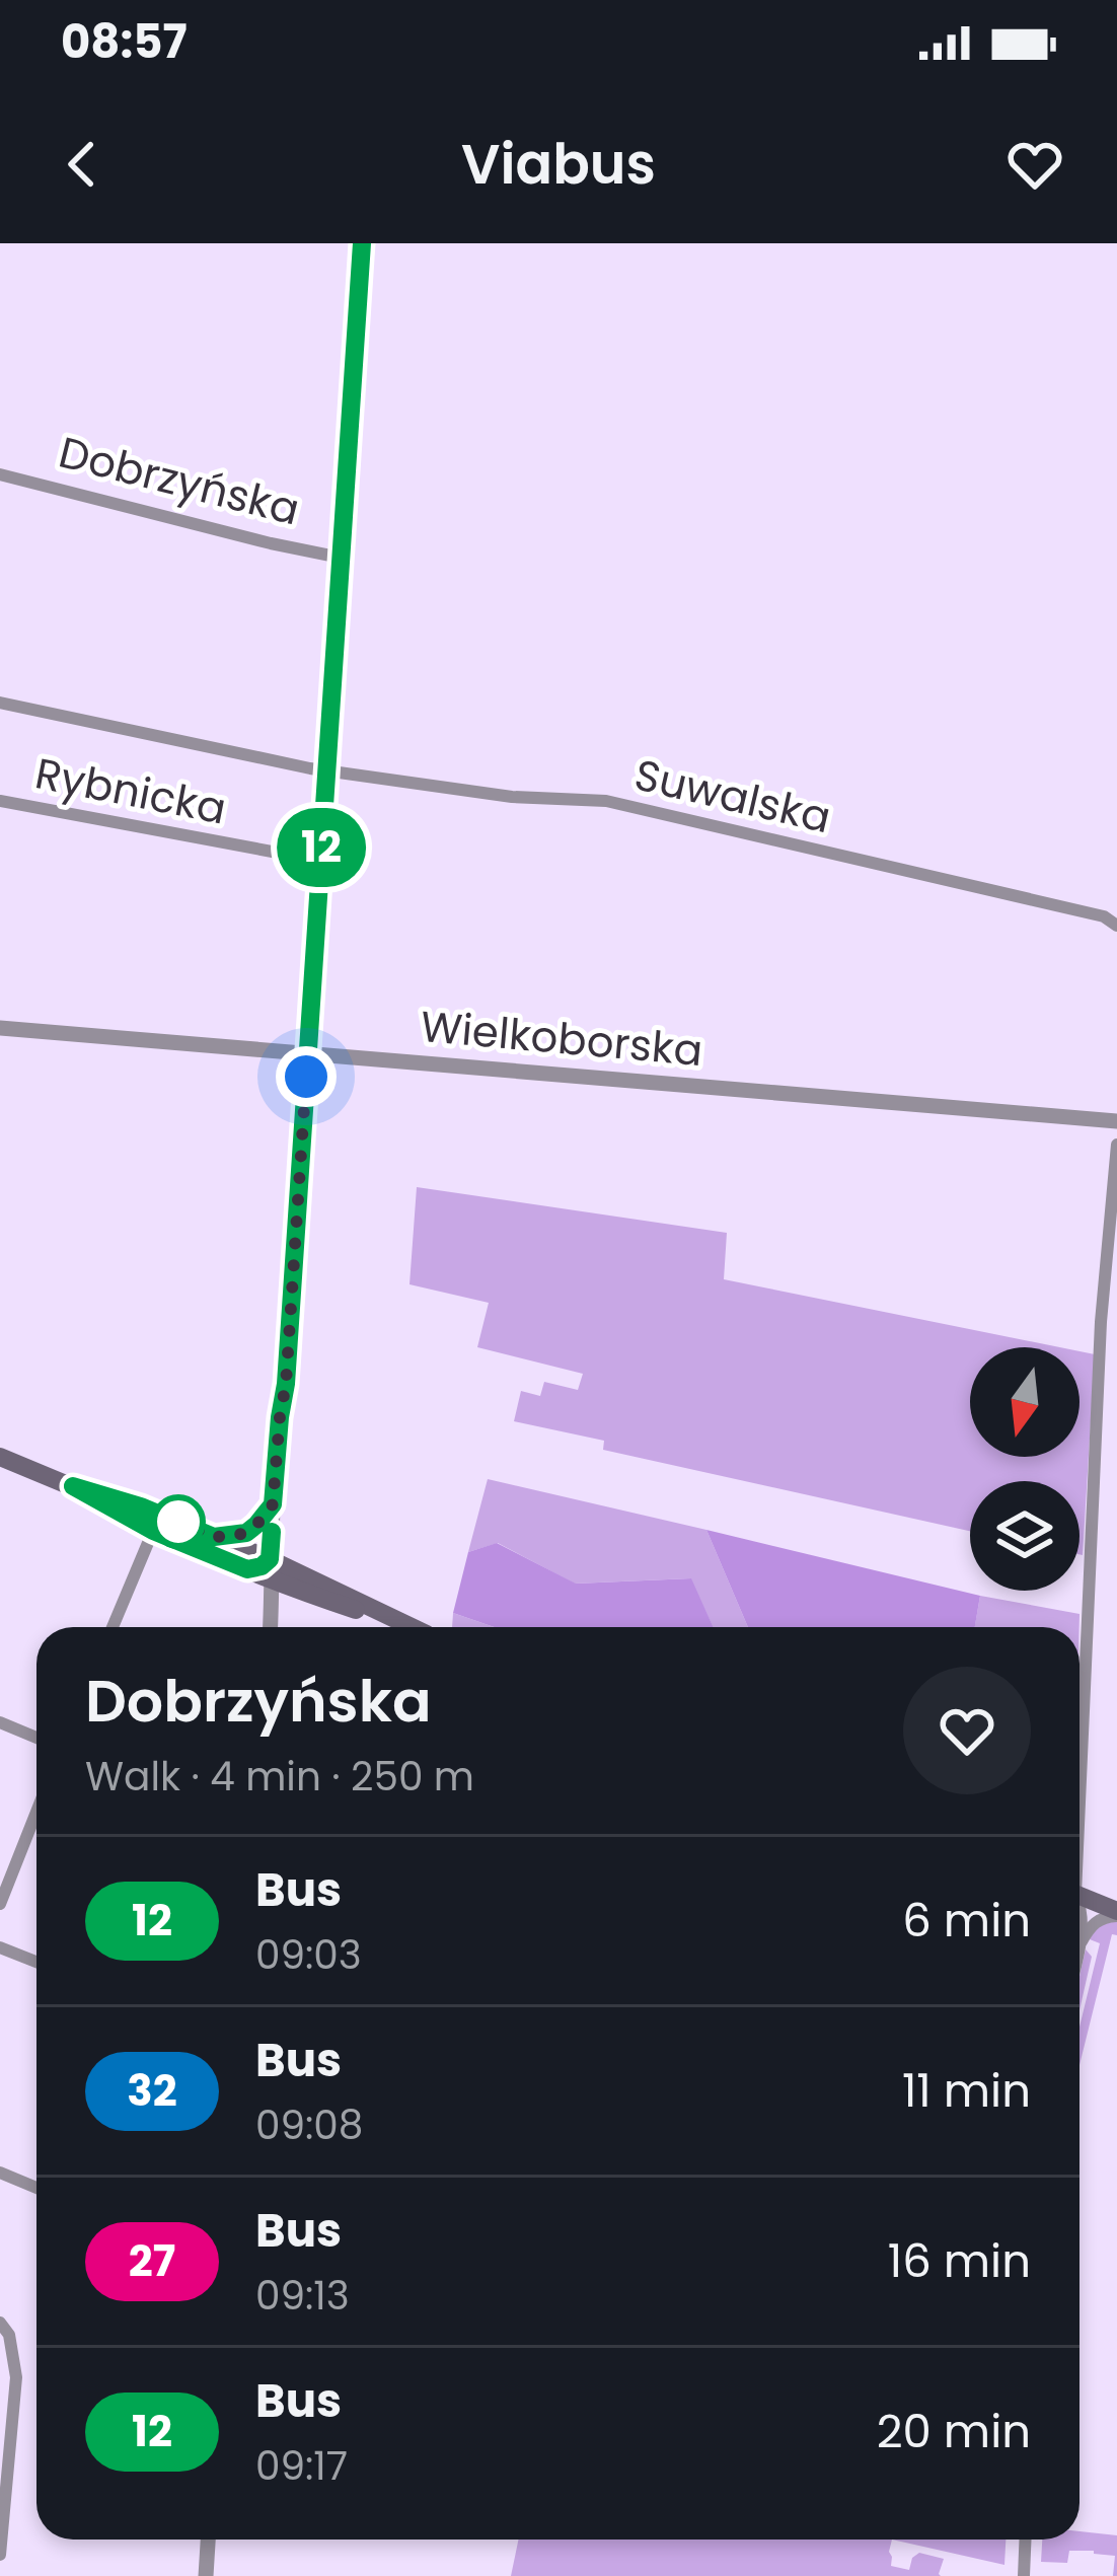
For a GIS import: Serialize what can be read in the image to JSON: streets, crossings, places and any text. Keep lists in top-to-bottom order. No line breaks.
{"streets":{"street":["Dobrzyńska","Rybnicka","Suwalska","Wielkoborska"]},"crossings":[["Dobrzyńska","Rybnicka"],["Dobrzyńska","Suwalska"],["Dobrzyńska","Wielkoborska"]],"lines":["bus line 12"],"north":"bottom","page":{"status":"08:57","header":"Viabus","on_map":"12","heading":["Dobrzyńska","Walk · 4 min · 250 m"],"list":[{"mark":"12","name":"Bus","note":"09:03","value":"6 min"},{"mark":"32","name":"Bus","note":"09:08","value":"11 min"},{"mark":"27","name":"Bus","note":"09:13","value":"16 min"},{"mark":"12","name":"Bus","note":"09:17","value":"20 min"}]}}
